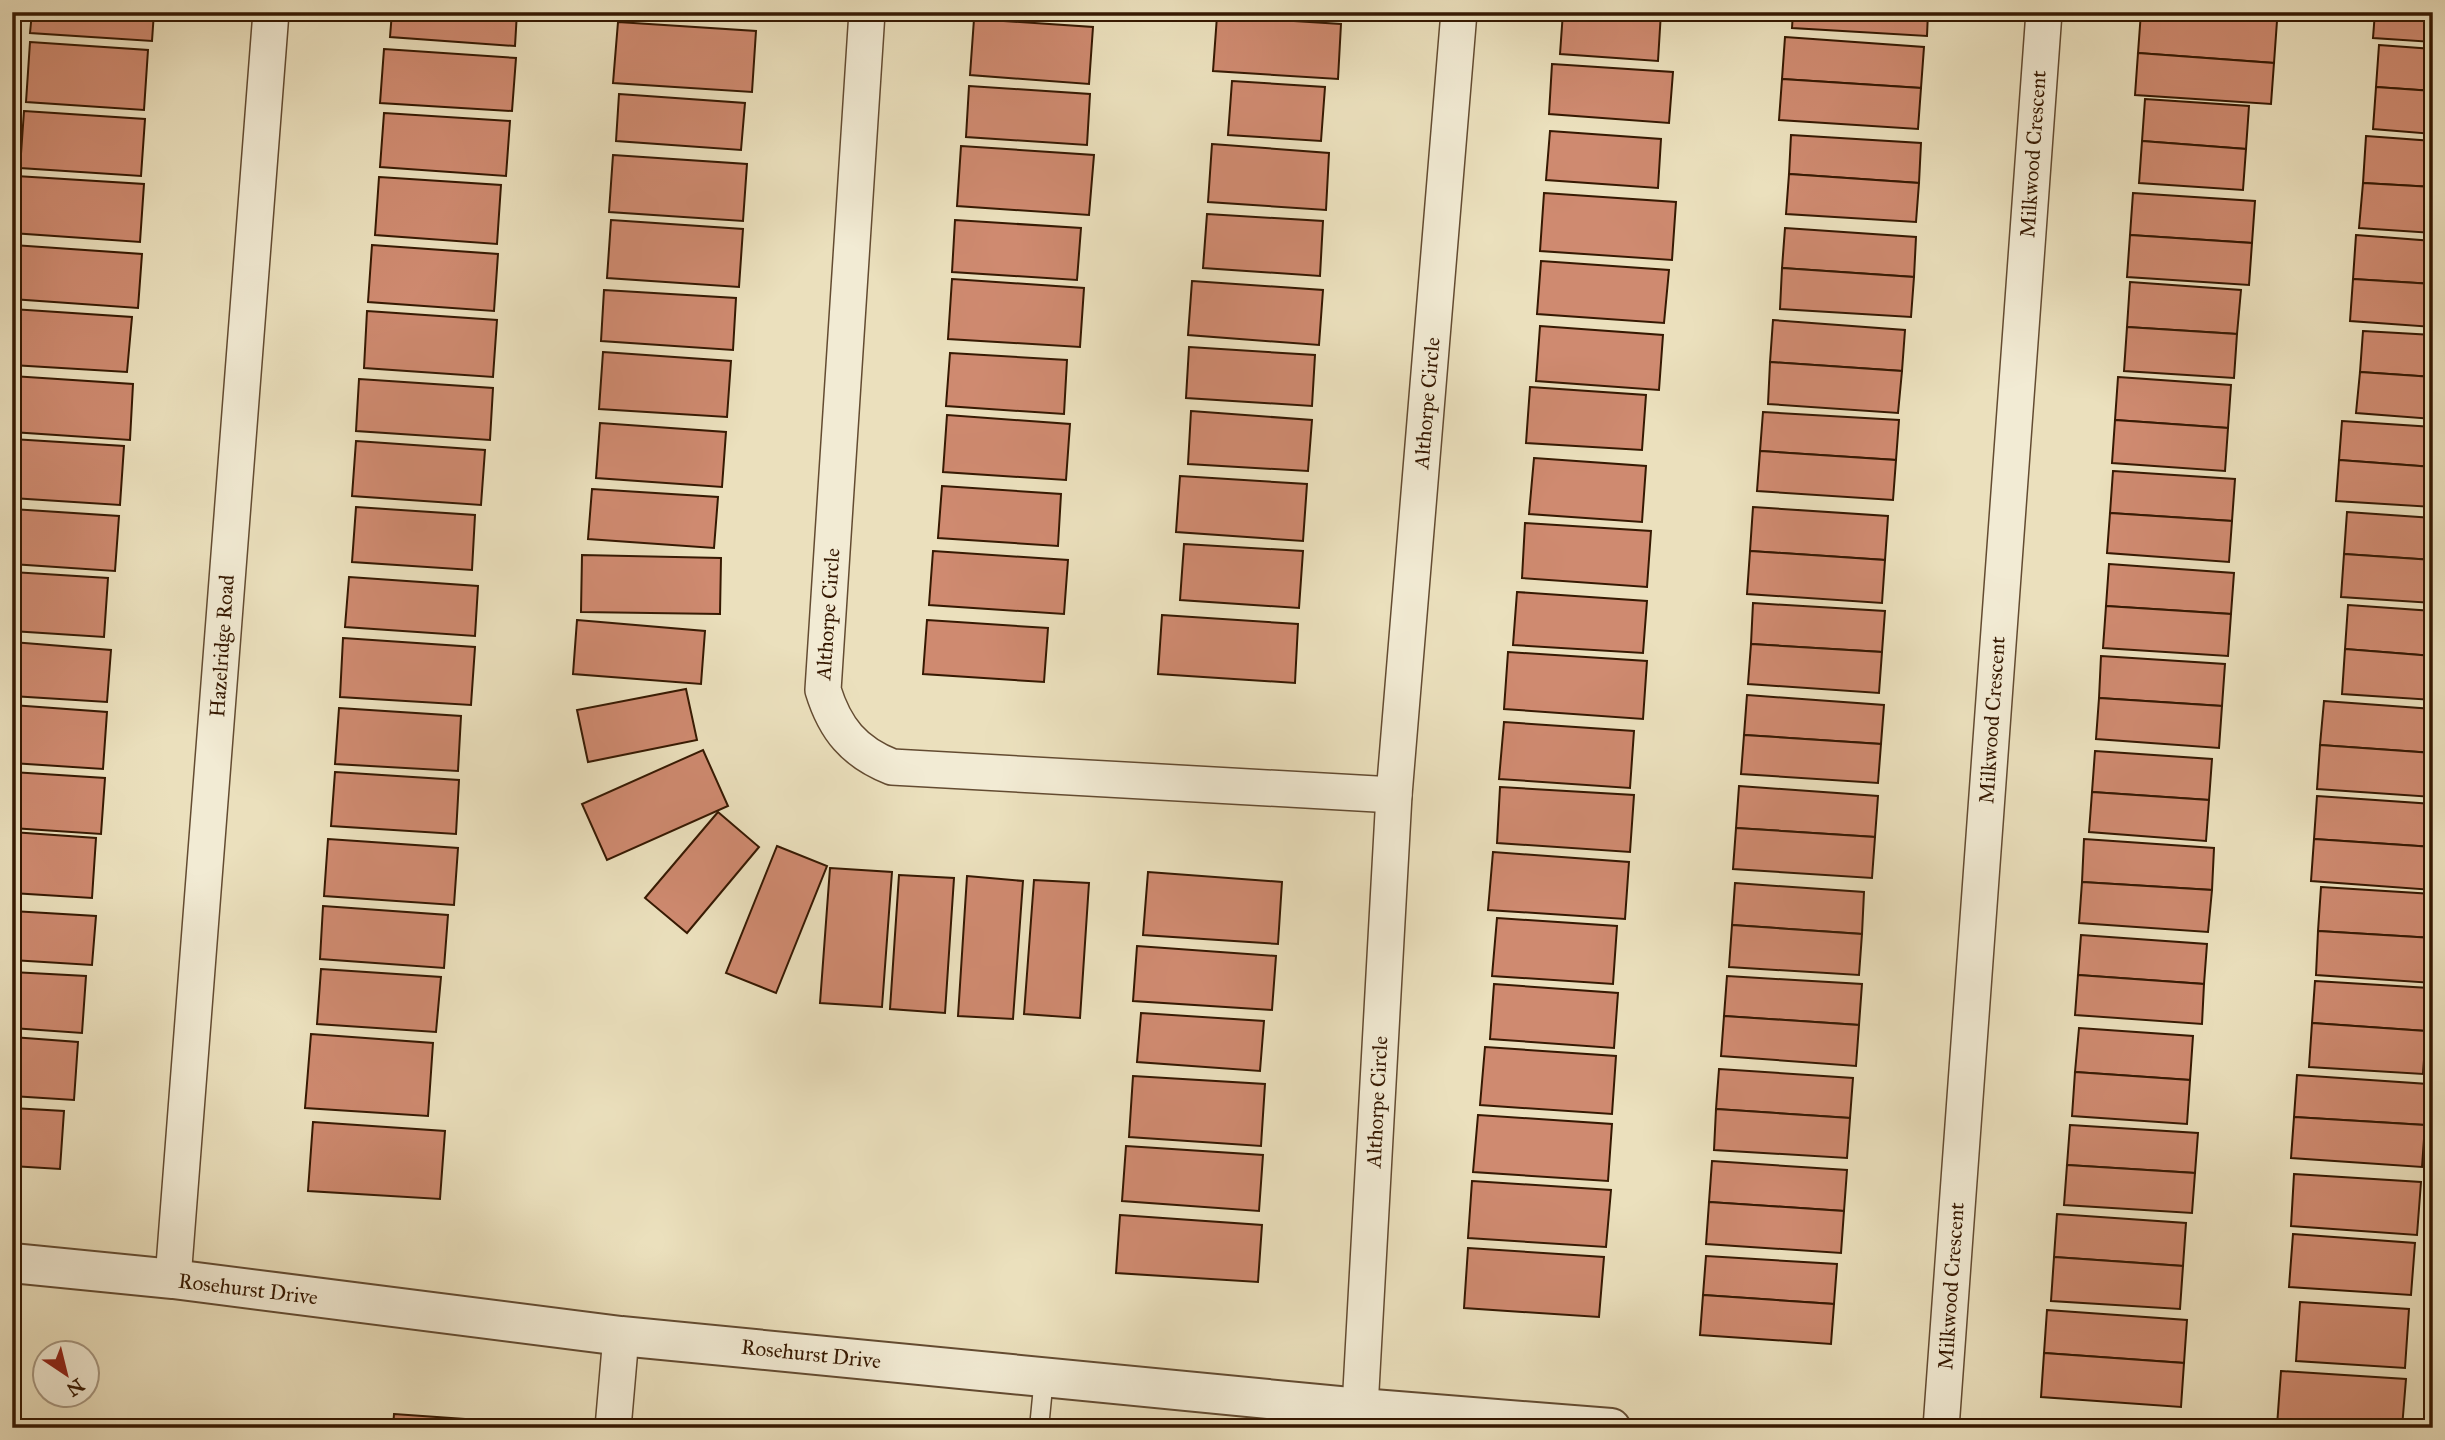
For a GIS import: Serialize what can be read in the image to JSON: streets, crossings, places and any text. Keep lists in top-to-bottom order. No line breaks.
{"streets":{"street":["Milkwood Crescent","Althorpe Circle","Hazelridge Road","Rosehurst Drive"]},"crossings":[["Althorpe Circle","Rosehurst Drive"],["Hazelridge Road","Rosehurst Drive"]],"north":"bottom right"}
